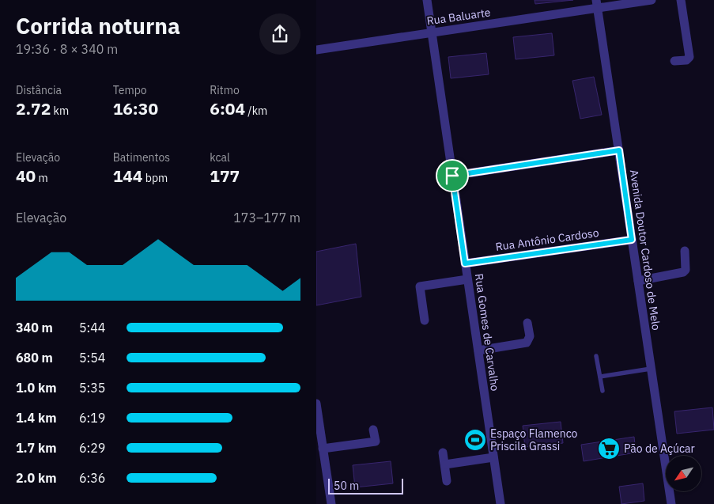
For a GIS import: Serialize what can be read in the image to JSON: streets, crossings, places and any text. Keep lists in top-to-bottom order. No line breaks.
{"streets":{"street":["Rua Baluarte","Rua Antônio Cardoso","Avenida Doutor Cardoso de Melo","Rua Gomes de Carvalho"]},"crossings":[["Rua Baluarte","Avenida Doutor Cardoso de Melo"],["Rua Baluarte","Rua Gomes de Carvalho"],["Rua Antônio Cardoso","Avenida Doutor Cardoso de Melo"],["Rua Antônio Cardoso","Rua Gomes de Carvalho"]],"places":{"sports":["Espaço Flamenco Priscila Grassi"],"supermarket":["Pão de Açúcar"]},"scale_bar":"50 m","north":"bottom left","page":{"heading":["Corrida noturna","19:36 · 8 × 340 m"],"stats":[["Distância","2.72 km"],["Tempo","16:30"],["Ritmo","6:04 /km"],["Elevação","40 m"],["Batimentos","144 bpm"],["kcal","177"]],"chart":["Elevação","173–177 m"],"list":[{"name":"340 m","note":"5:44"},{"name":"680 m","note":"5:54"},{"name":"1.0 km","note":"5:35"},{"name":"1.4 km","note":"6:19"},{"name":"1.7 km","note":"6:29"},{"name":"2.0 km","note":"6:36"}],"scale":"50 m"}}
